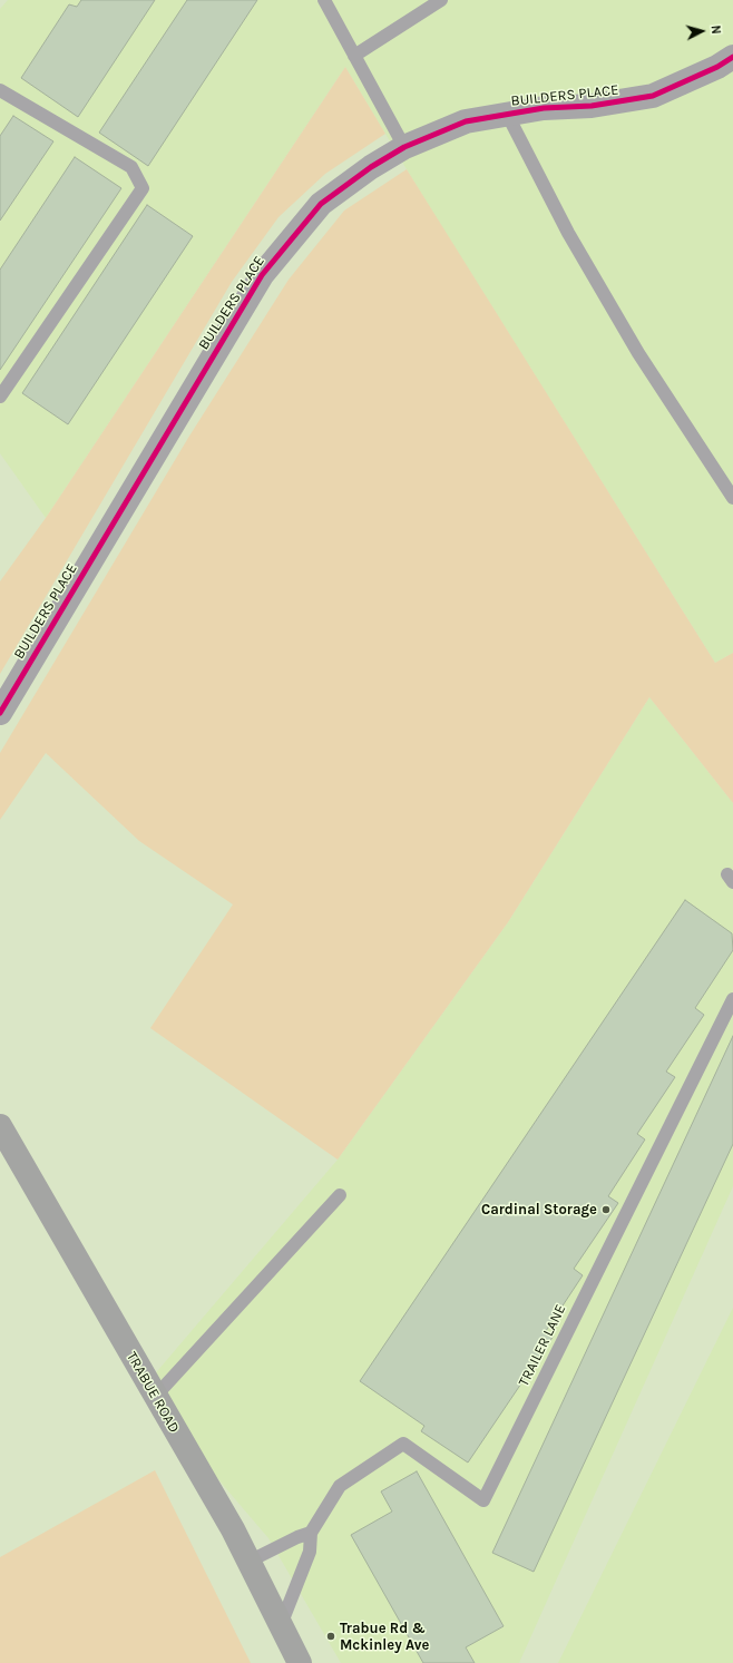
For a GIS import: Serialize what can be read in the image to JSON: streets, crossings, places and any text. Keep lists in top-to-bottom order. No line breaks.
{"streets":{"main road":["TRABUE ROAD"],"street":["BUILDERS PLACE"],"lane":["TRAILER LANE"]},"crossings":[["TRAILER LANE","TRABUE ROAD"]],"places":["Cardinal Storage","Trabue Rd & Mckinley Ave"],"north":"right"}
